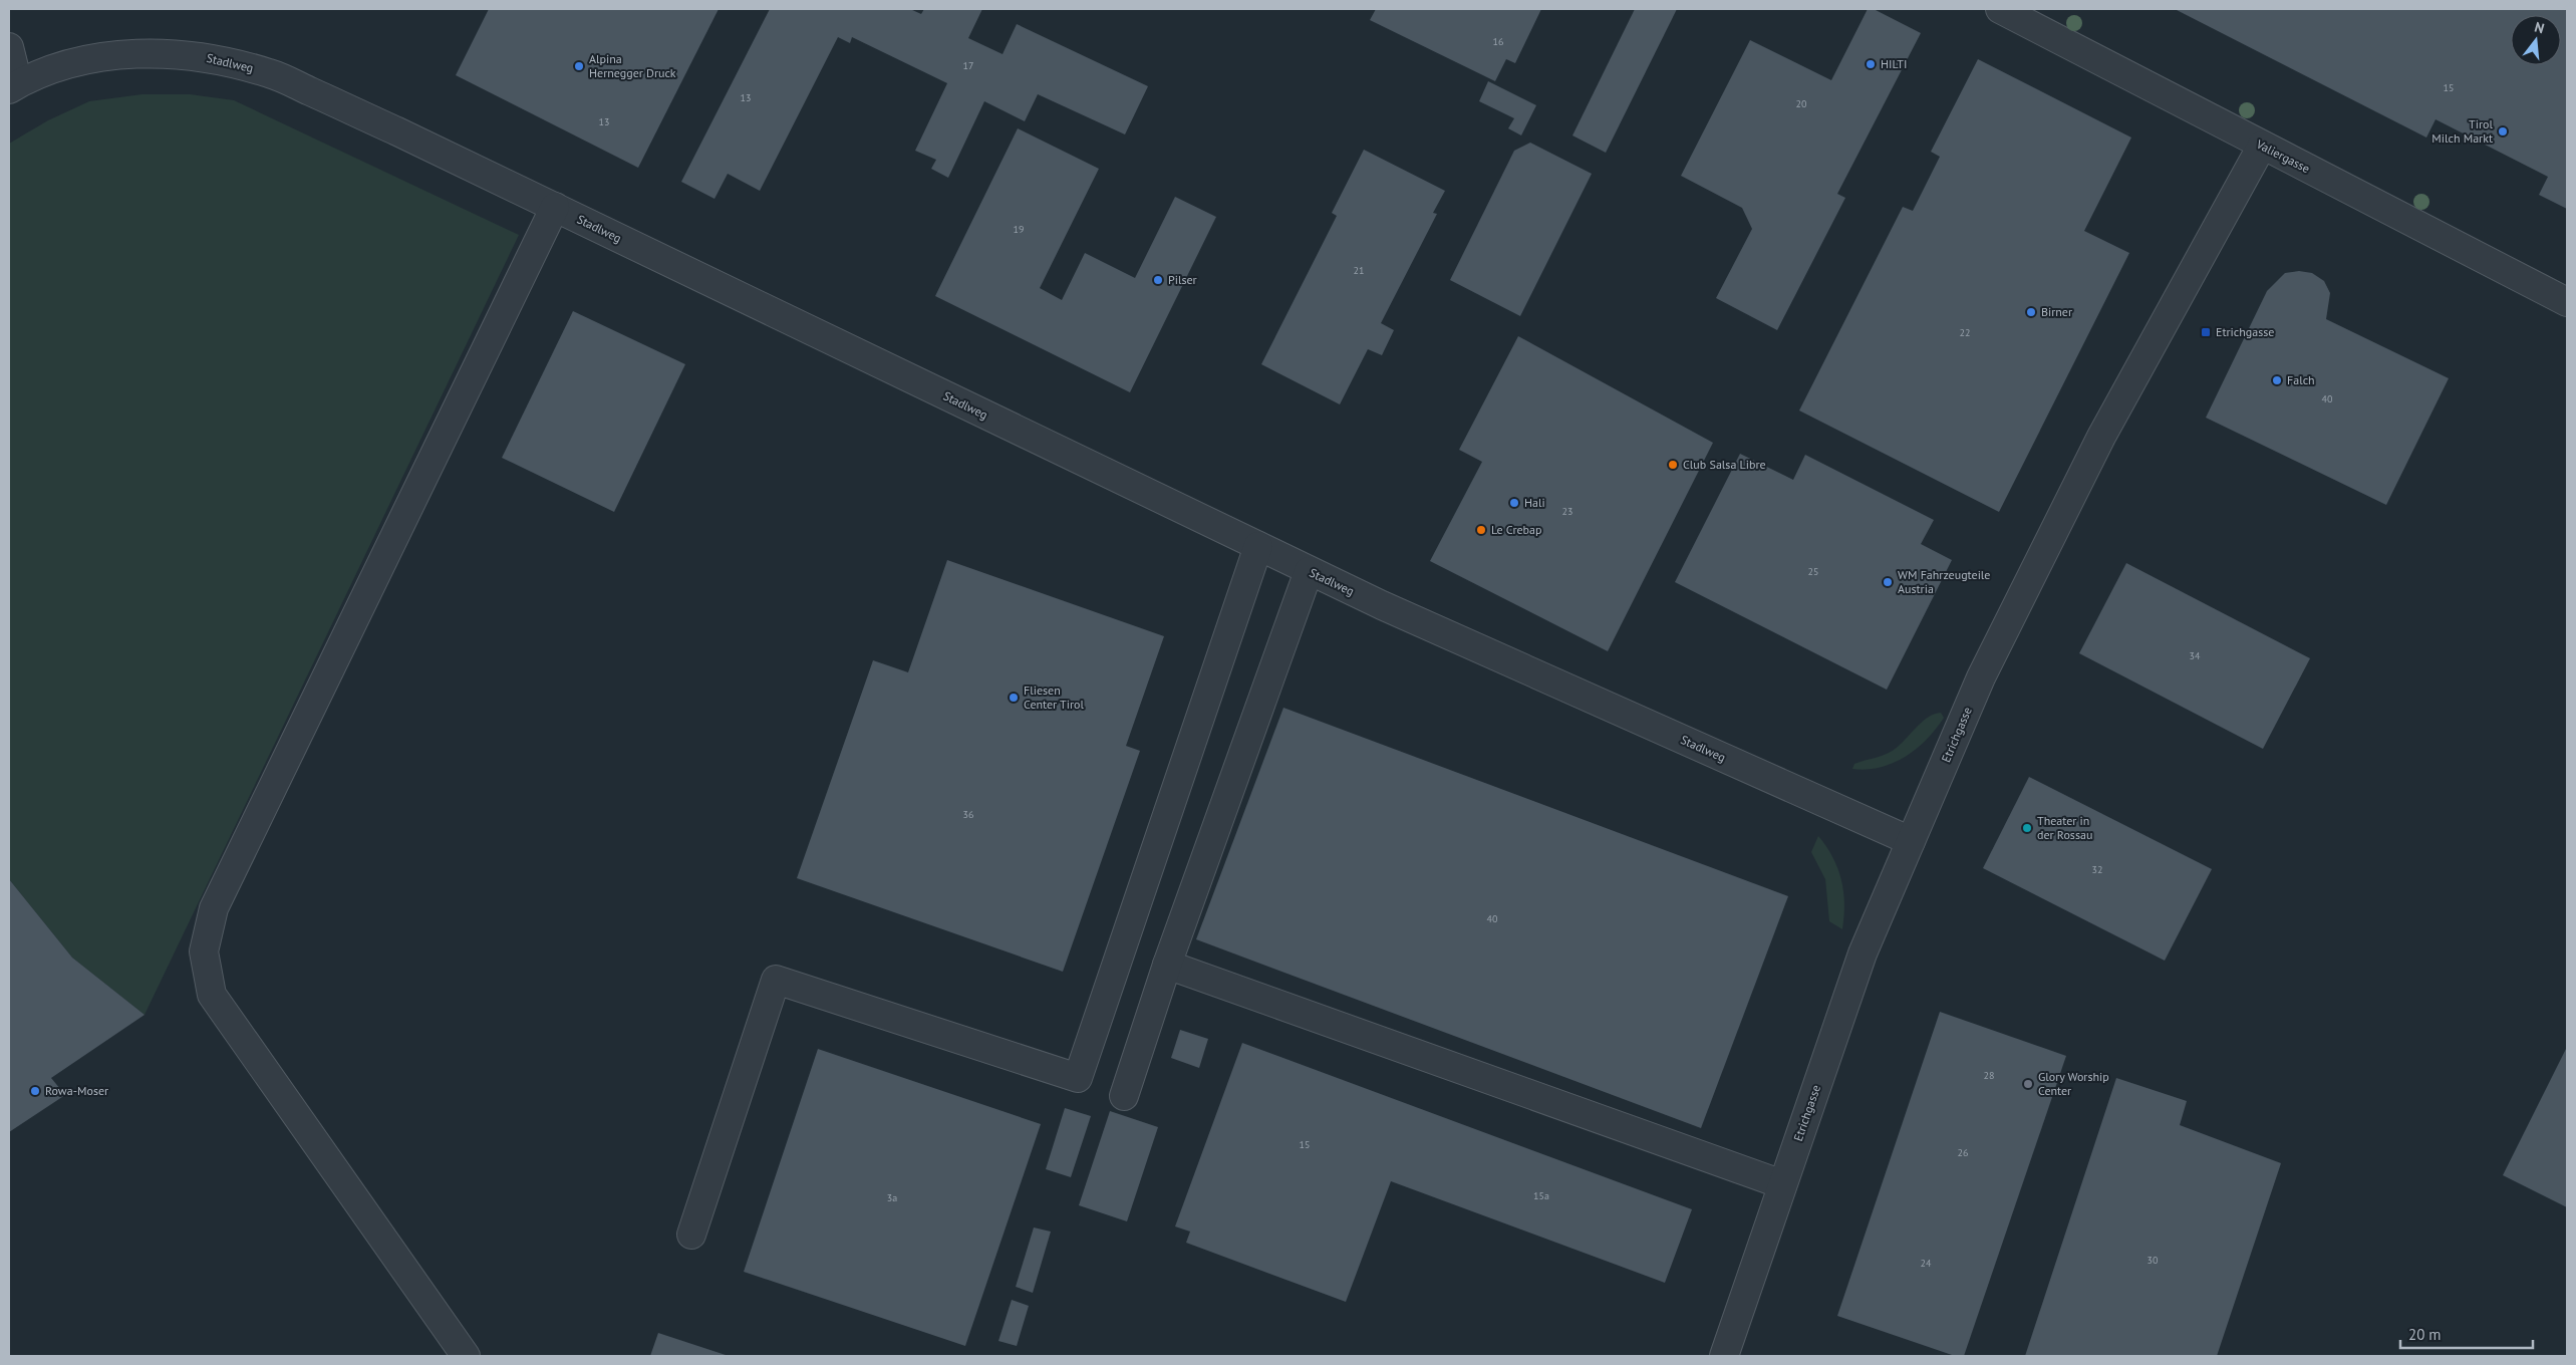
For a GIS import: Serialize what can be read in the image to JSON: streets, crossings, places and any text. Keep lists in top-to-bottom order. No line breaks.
{"streets":{"street":["Stadlweg","Valiergasse","Etrichgasse"]},"crossings":[["Stadlweg","Etrichgasse"],["Valiergasse","Etrichgasse"]],"places":{"other":["HILTI","Alpina Hernegger Druck","Tirol Milch Markt","Pilser","Birner","Falch","Club Salsa Libre","Hali","Le Crebap","WM Fahrzeugteile Austria","Fliesen Center Tirol","Theater in der Rossau","Glory Worship Center","Rowa-Moser"],"transit":["Etrichgasse"]},"house_numbers":["16","17","15","13","20","13","19","21","22","40","23","25","34","36","32","40","28","15","26","15a","3a","30","24"],"scale_bar":"20 m","north":"top"}
